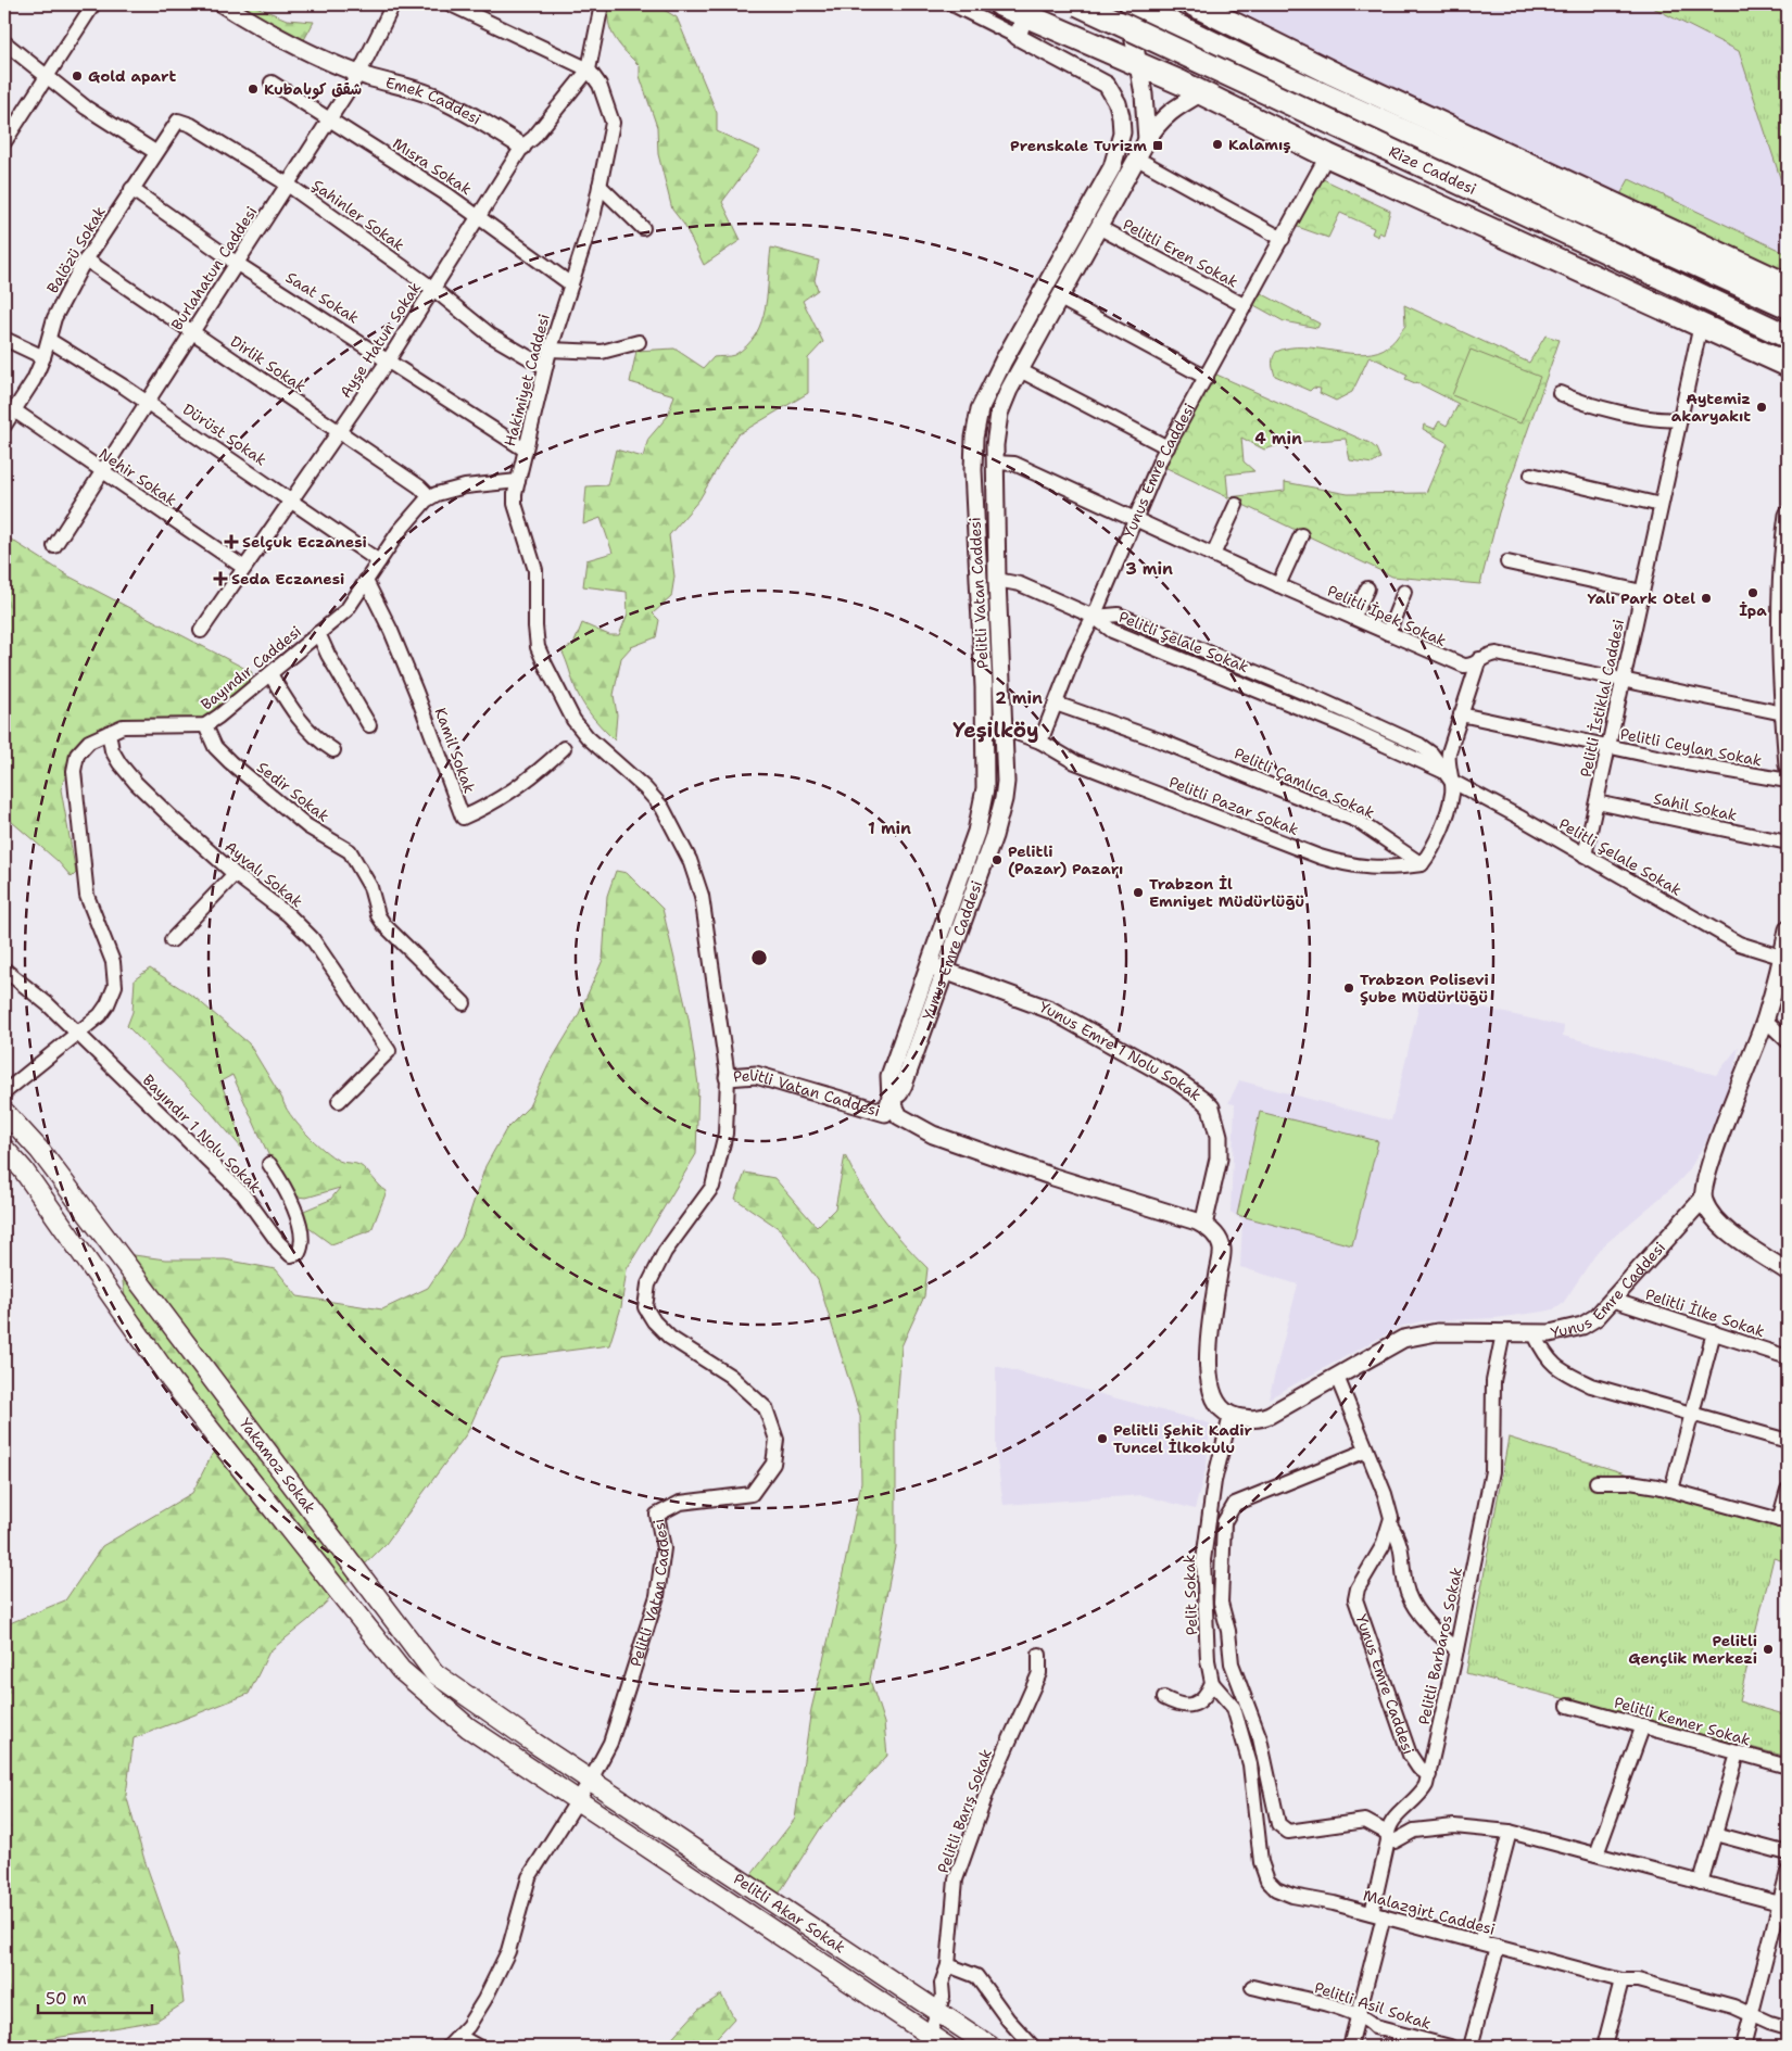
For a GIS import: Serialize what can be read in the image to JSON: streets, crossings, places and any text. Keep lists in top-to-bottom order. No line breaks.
{"streets":{"highway":["Rize Caddesi"],"main road":["Yakamoz Sokak","Pelitli Akar Sokak"],"street":["Emek Caddesi","Mısra Sokak","Şahinler Sokak","Balözü Sokak","Pelitli Eren Sokak","Burlahatun Caddesi","Saat Sokak","Ayşe Hatun Sokak","Dirlik Sokak","Hakimiyet Caddesi","Dürüst Sokak","Yunus Emre Caddesi","Nehir Sokak","Pelitli Vatan Caddesi","Pelitli İpek Sokak","Pelitli Şelale Sokak","Bayındır Caddesi","Pelitli İstiklal Caddesi","Pelitli Ceylan Sokak","Kamil Sokak","Pelitli Çamlıca Sokak","Sedir Sokak","Pelitli Pazar Sokak","Sahil Sokak","Ayvalı Sokak","Yunus Emre 1 Nolu Sokak","Bayındır 1 Nolu Sokak","Pelitli İlke Sokak","Pelit Sokak","Pelitli Barbaros Sokak","Pelitli Kemer Sokak","Pelitli Barış Sokak","Malazgirt Caddesi","Pelitli Asil Sokak"]},"crossings":[["Emek Caddesi","Burlahatun Caddesi"],["Emek Caddesi","Ayşe Hatun Sokak"],["Mısra Sokak","Burlahatun Caddesi"],["Mısra Sokak","Ayşe Hatun Sokak"],["Mısra Sokak","Hakimiyet Caddesi"],["Şahinler Sokak","Balözü Sokak"],["Şahinler Sokak","Burlahatun Caddesi"],["Şahinler Sokak","Ayşe Hatun Sokak"],["Şahinler Sokak","Hakimiyet Caddesi"],["Balözü Sokak","Saat Sokak"],["Balözü Sokak","Dirlik Sokak"],["Balözü Sokak","Dürüst Sokak"],["Balözü Sokak","Nehir Sokak"],["Pelitli Eren Sokak","Yunus Emre Caddesi"],["Pelitli Eren Sokak","Pelitli Vatan Caddesi"],["Burlahatun Caddesi","Saat Sokak"],["Burlahatun Caddesi","Dirlik Sokak"],["Burlahatun Caddesi","Dürüst Sokak"],["Burlahatun Caddesi","Nehir Sokak"],["Saat Sokak","Ayşe Hatun Sokak"],["Saat Sokak","Hakimiyet Caddesi"],["Ayşe Hatun Sokak","Dirlik Sokak"],["Ayşe Hatun Sokak","Hakimiyet Caddesi"],["Ayşe Hatun Sokak","Dürüst Sokak"],["Ayşe Hatun Sokak","Nehir Sokak"],["Dirlik Sokak","Bayındır Caddesi"],["Hakimiyet Caddesi","Pelitli Vatan Caddesi"],["Dürüst Sokak","Bayındır Caddesi"],["Yunus Emre Caddesi","Pelitli Vatan Caddesi"],["Yunus Emre Caddesi","Pelitli İpek Sokak"],["Yunus Emre Caddesi","Pelitli Şelale Sokak"],["Yunus Emre Caddesi","Pelitli Çamlıca Sokak"],["Yunus Emre Caddesi","Pelitli Pazar Sokak"],["Yunus Emre Caddesi","Yunus Emre 1 Nolu Sokak"],["Yunus Emre Caddesi","Pelitli İlke Sokak"],["Yunus Emre Caddesi","Pelit Sokak"],["Yunus Emre Caddesi","Pelitli Barbaros Sokak"],["Pelitli Vatan Caddesi","Pelitli İpek Sokak"],["Pelitli Vatan Caddesi","Pelitli Şelale Sokak"],["Pelitli Vatan Caddesi","Yunus Emre 1 Nolu Sokak"],["Pelitli Vatan Caddesi","Yakamoz Sokak"],["Pelitli Vatan Caddesi","Pelitli Akar Sokak"],["Pelitli İpek Sokak","Pelitli İstiklal Caddesi"],["Pelitli Şelale Sokak","Pelitli İstiklal Caddesi"],["Bayındır Caddesi","Kamil Sokak"],["Bayındır Caddesi","Sedir Sokak"],["Bayındır Caddesi","Ayvalı Sokak"],["Bayındır Caddesi","Bayındır 1 Nolu Sokak"],["Pelitli İstiklal Caddesi","Pelitli Ceylan Sokak"],["Pelitli İstiklal Caddesi","Sahil Sokak"],["Pelitli Çamlıca Sokak","Pelitli Pazar Sokak"],["Yakamoz Sokak","Pelitli Akar Sokak"],["Pelit Sokak","Malazgirt Caddesi"],["Pelitli Barış Sokak","Pelitli Akar Sokak"]],"districts":["Yeşilköy"],"places":{"other":["Gold apart","Kubaشقق كوبا","Kalamış","Aytemiz akaryakıt","İpa","Yalı Park Otel","Pelitli (Pazar) Pazarı","Trabzon İl Emniyet Müdürlüğü","Trabzon Polisevi Şube Müdürlüğü","Pelitli Şehit Kadir Tuncel İlkokulu","Pelitli Gençlik Merkezi"],"transit":["Prenskale Turizm"],"health":["Selçuk Eczanesi","Seda Eczanesi"]},"scale_bar":"50 m","rings":["4 min","3 min","2 min","1 min"]}
